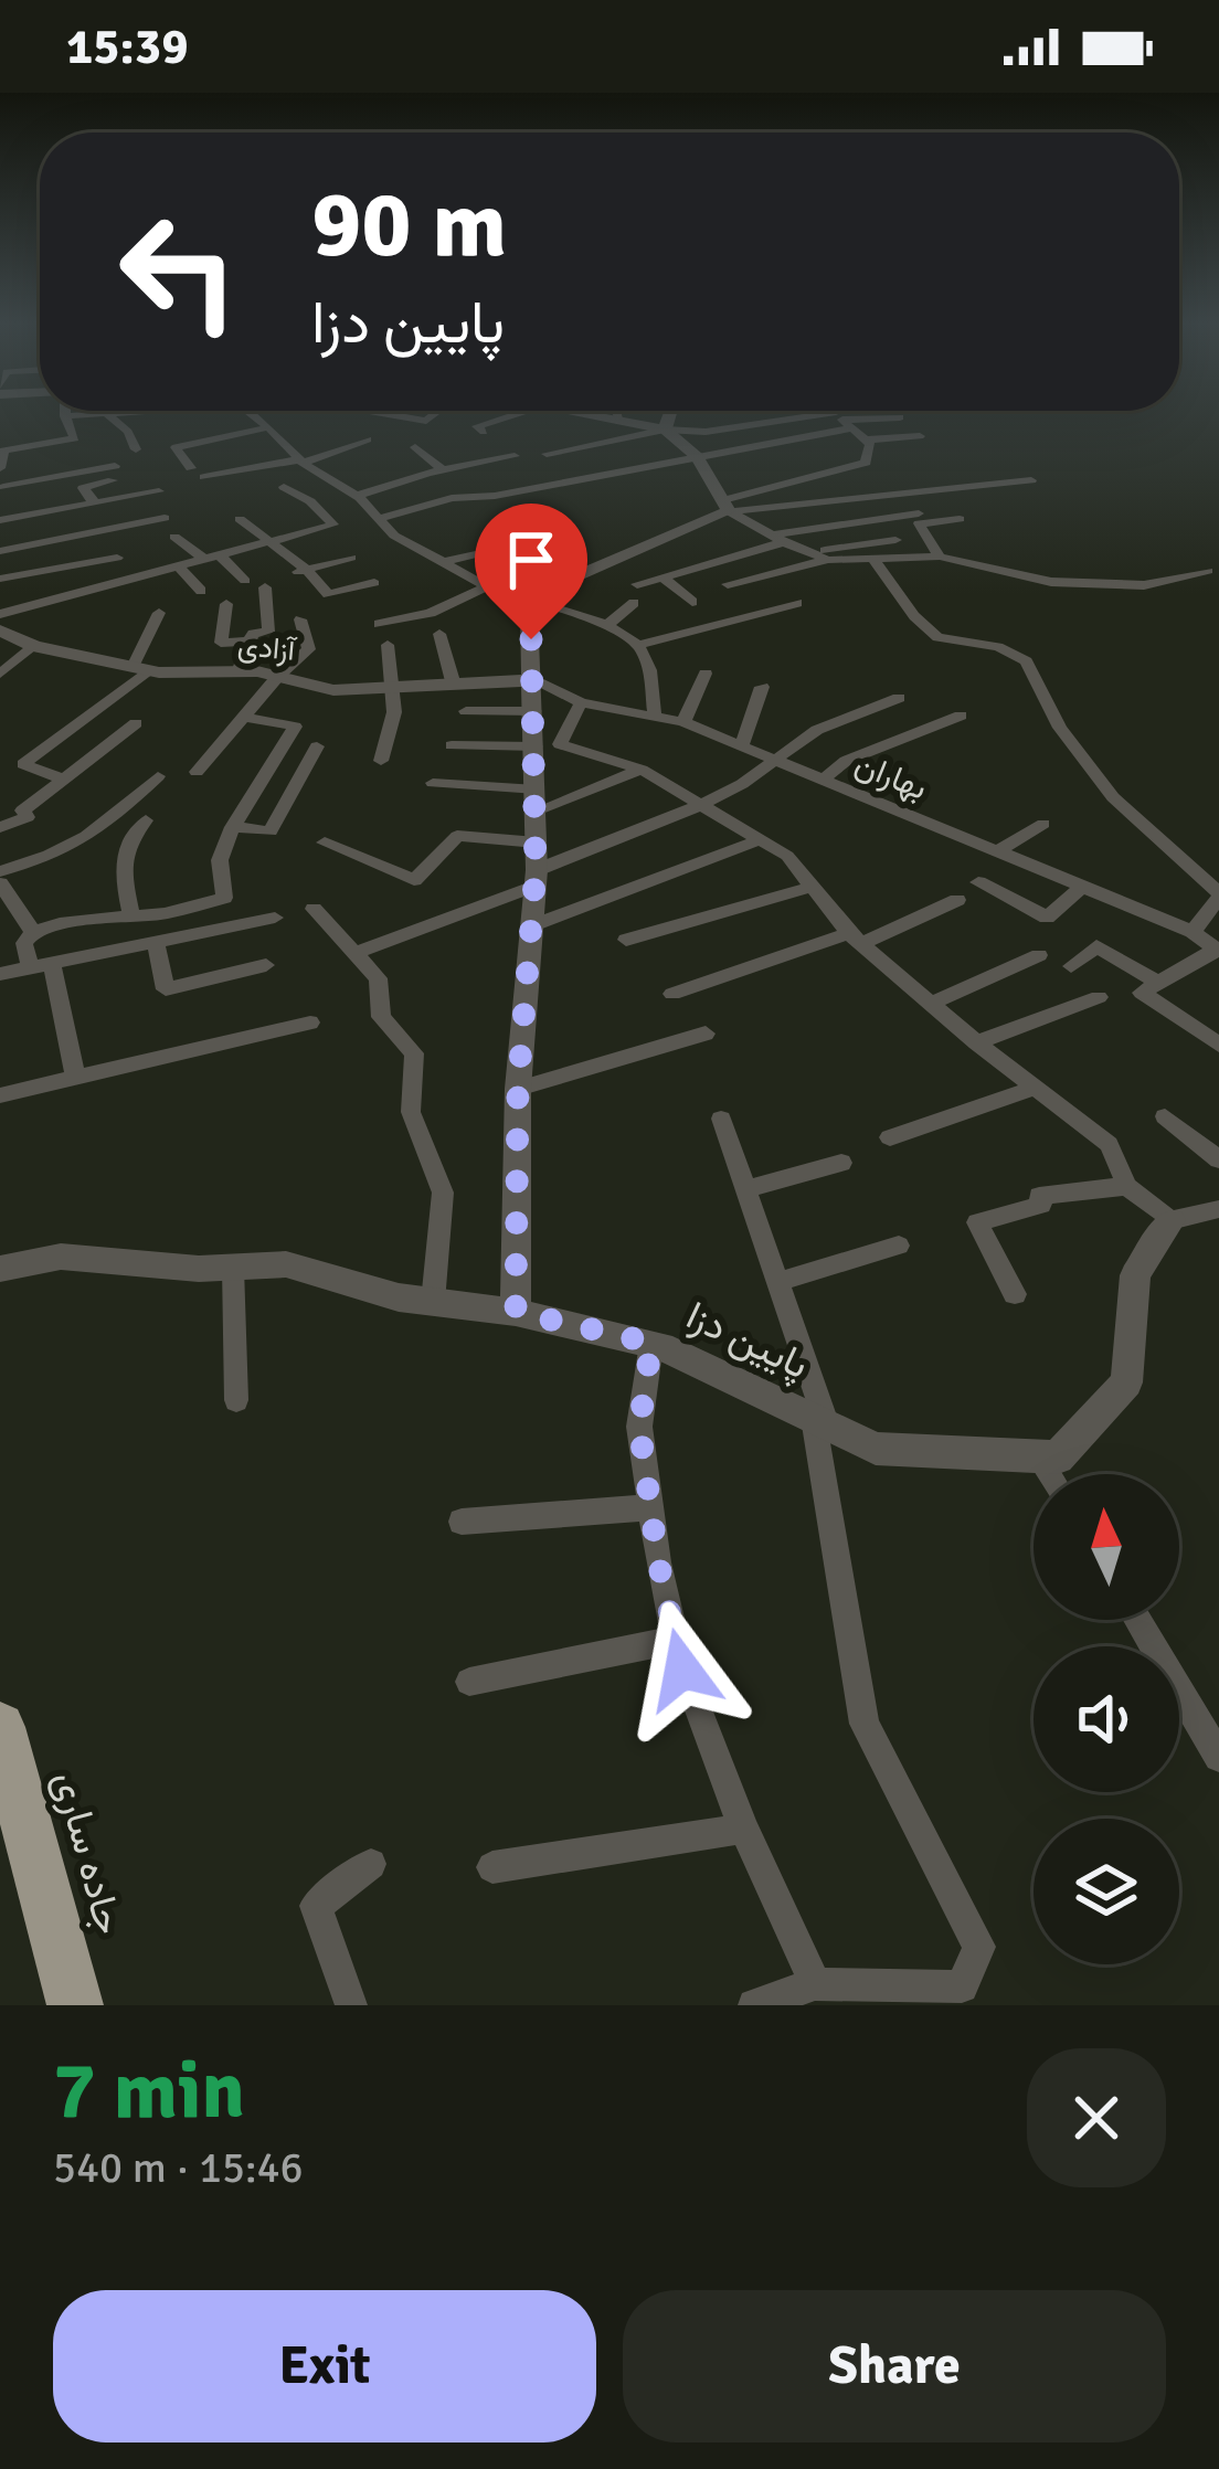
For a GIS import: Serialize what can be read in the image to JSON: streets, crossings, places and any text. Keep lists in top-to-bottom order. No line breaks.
{"streets":{"highway":["جاده ساری"],"street":["آزادی","بهاران","پایین دزا"]},"crossings":[["آزادی","بهاران"]],"north":"top","page":{"status":"15:39","turn":["90 m","پایین دزا"],"heading":["7 min","540 m · 15:46"],"buttons":["Exit","Share"]}}
